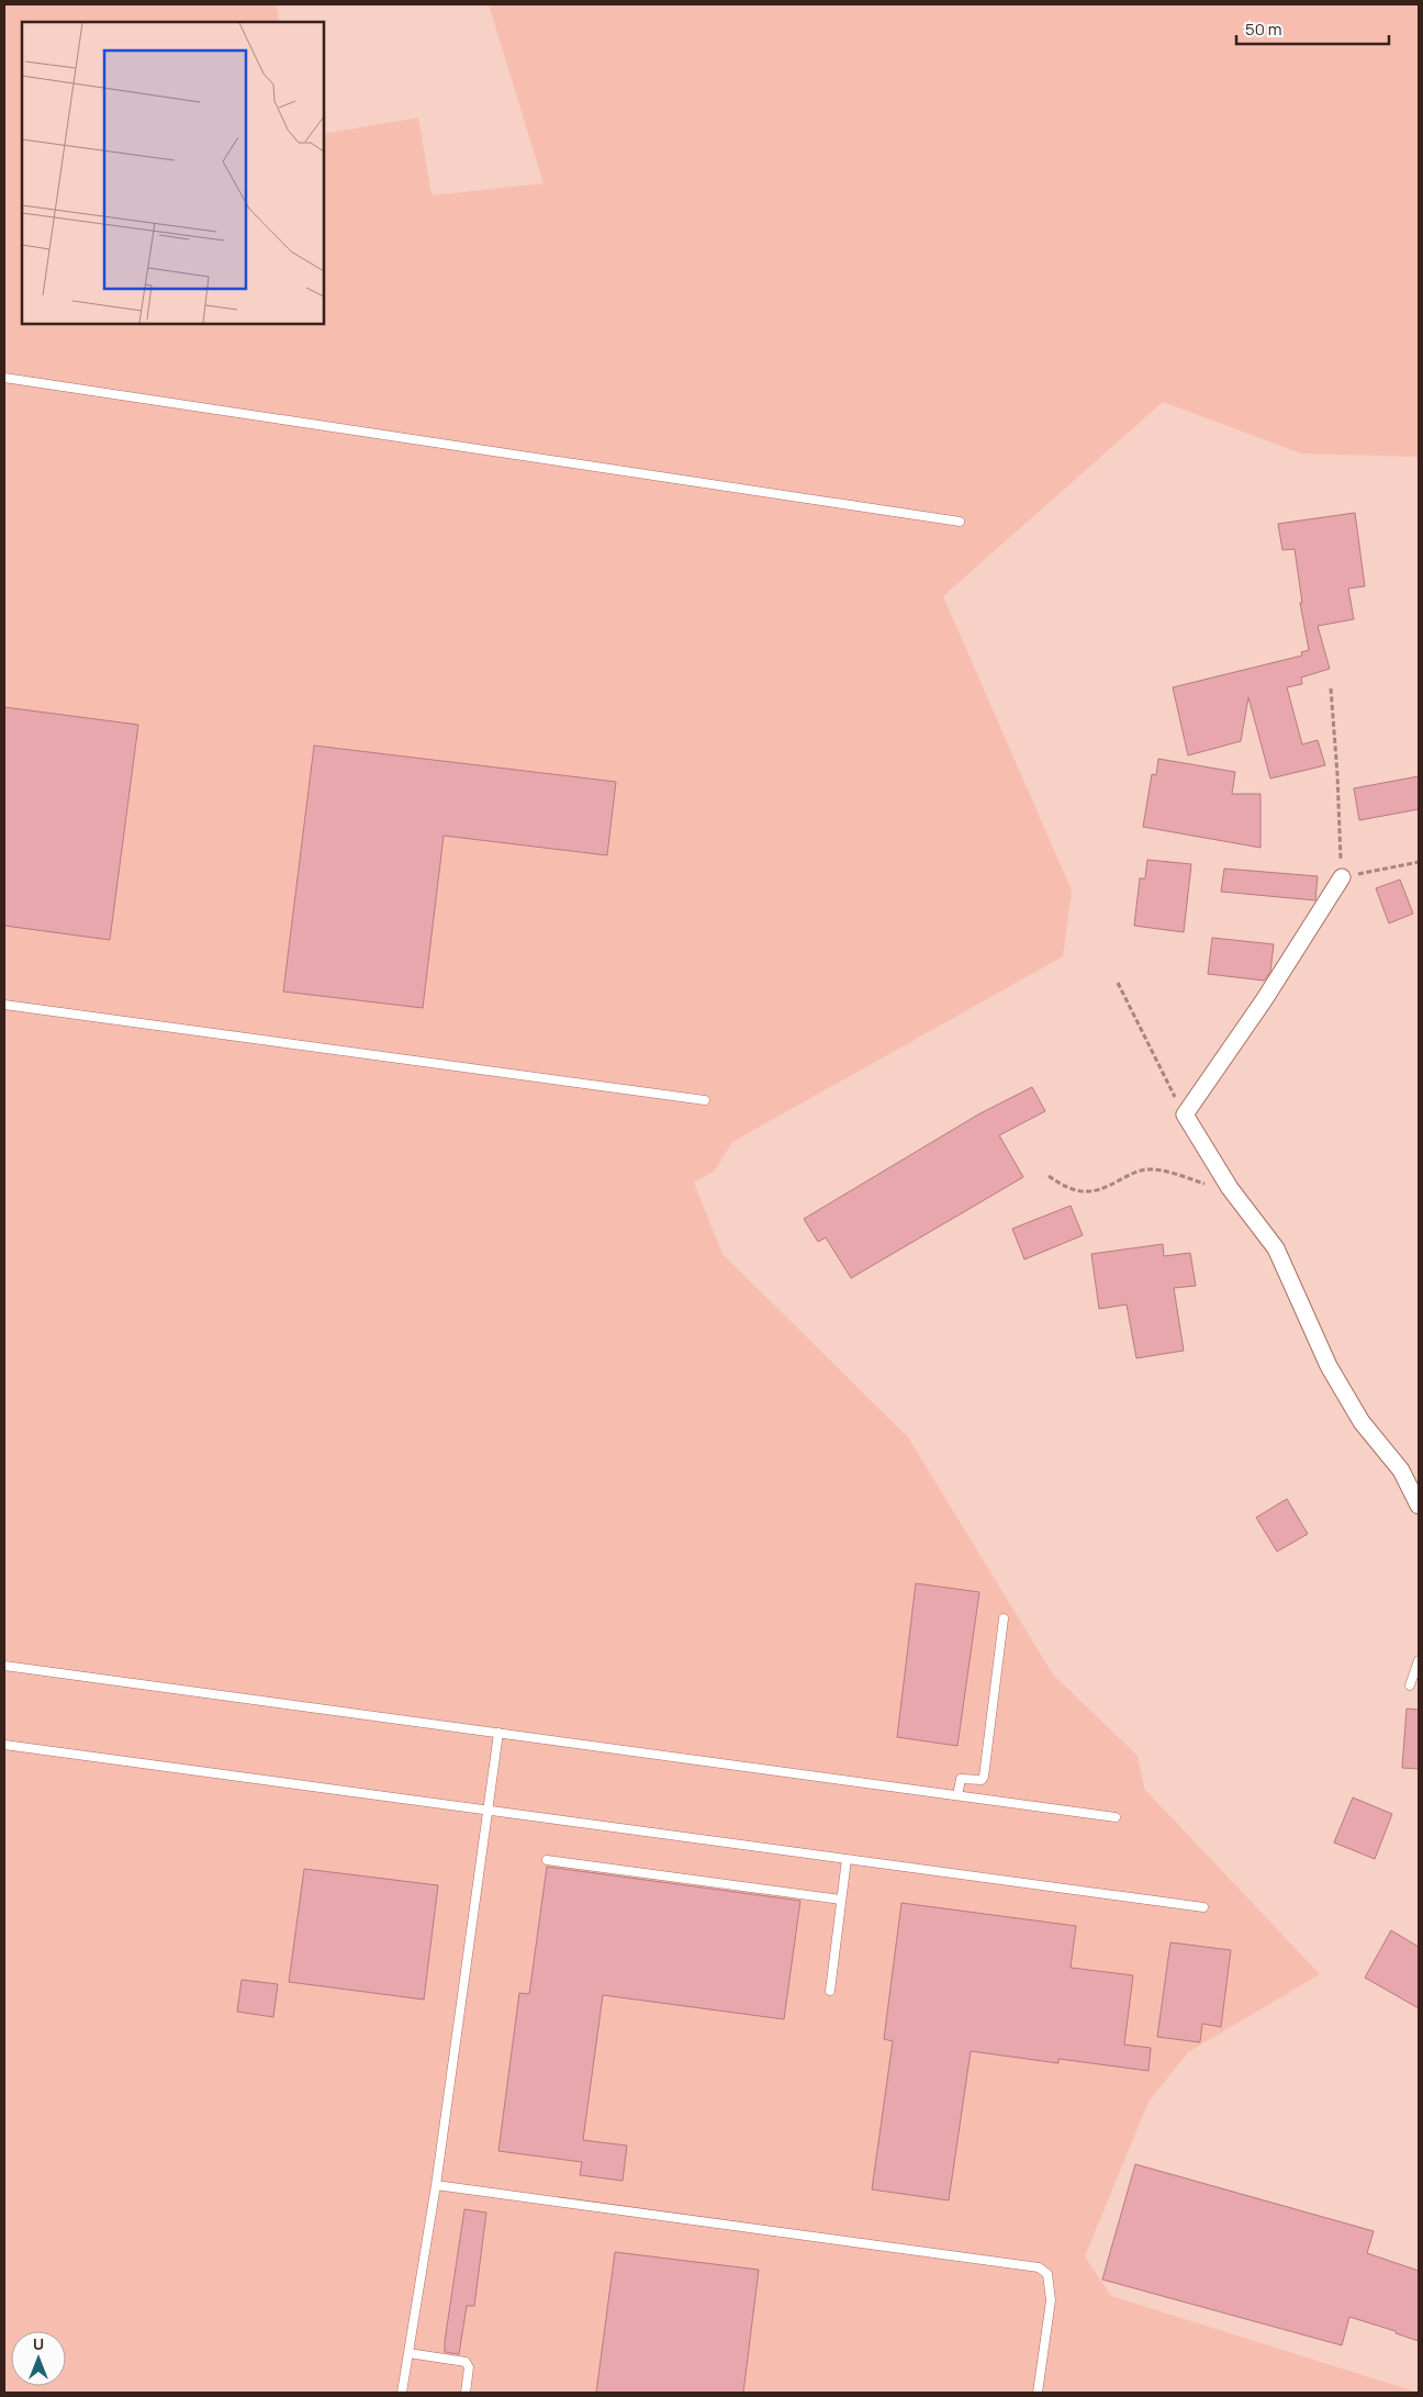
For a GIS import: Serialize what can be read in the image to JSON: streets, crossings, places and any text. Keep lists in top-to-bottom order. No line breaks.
{"scale_bar":"50 m","north":"top"}
